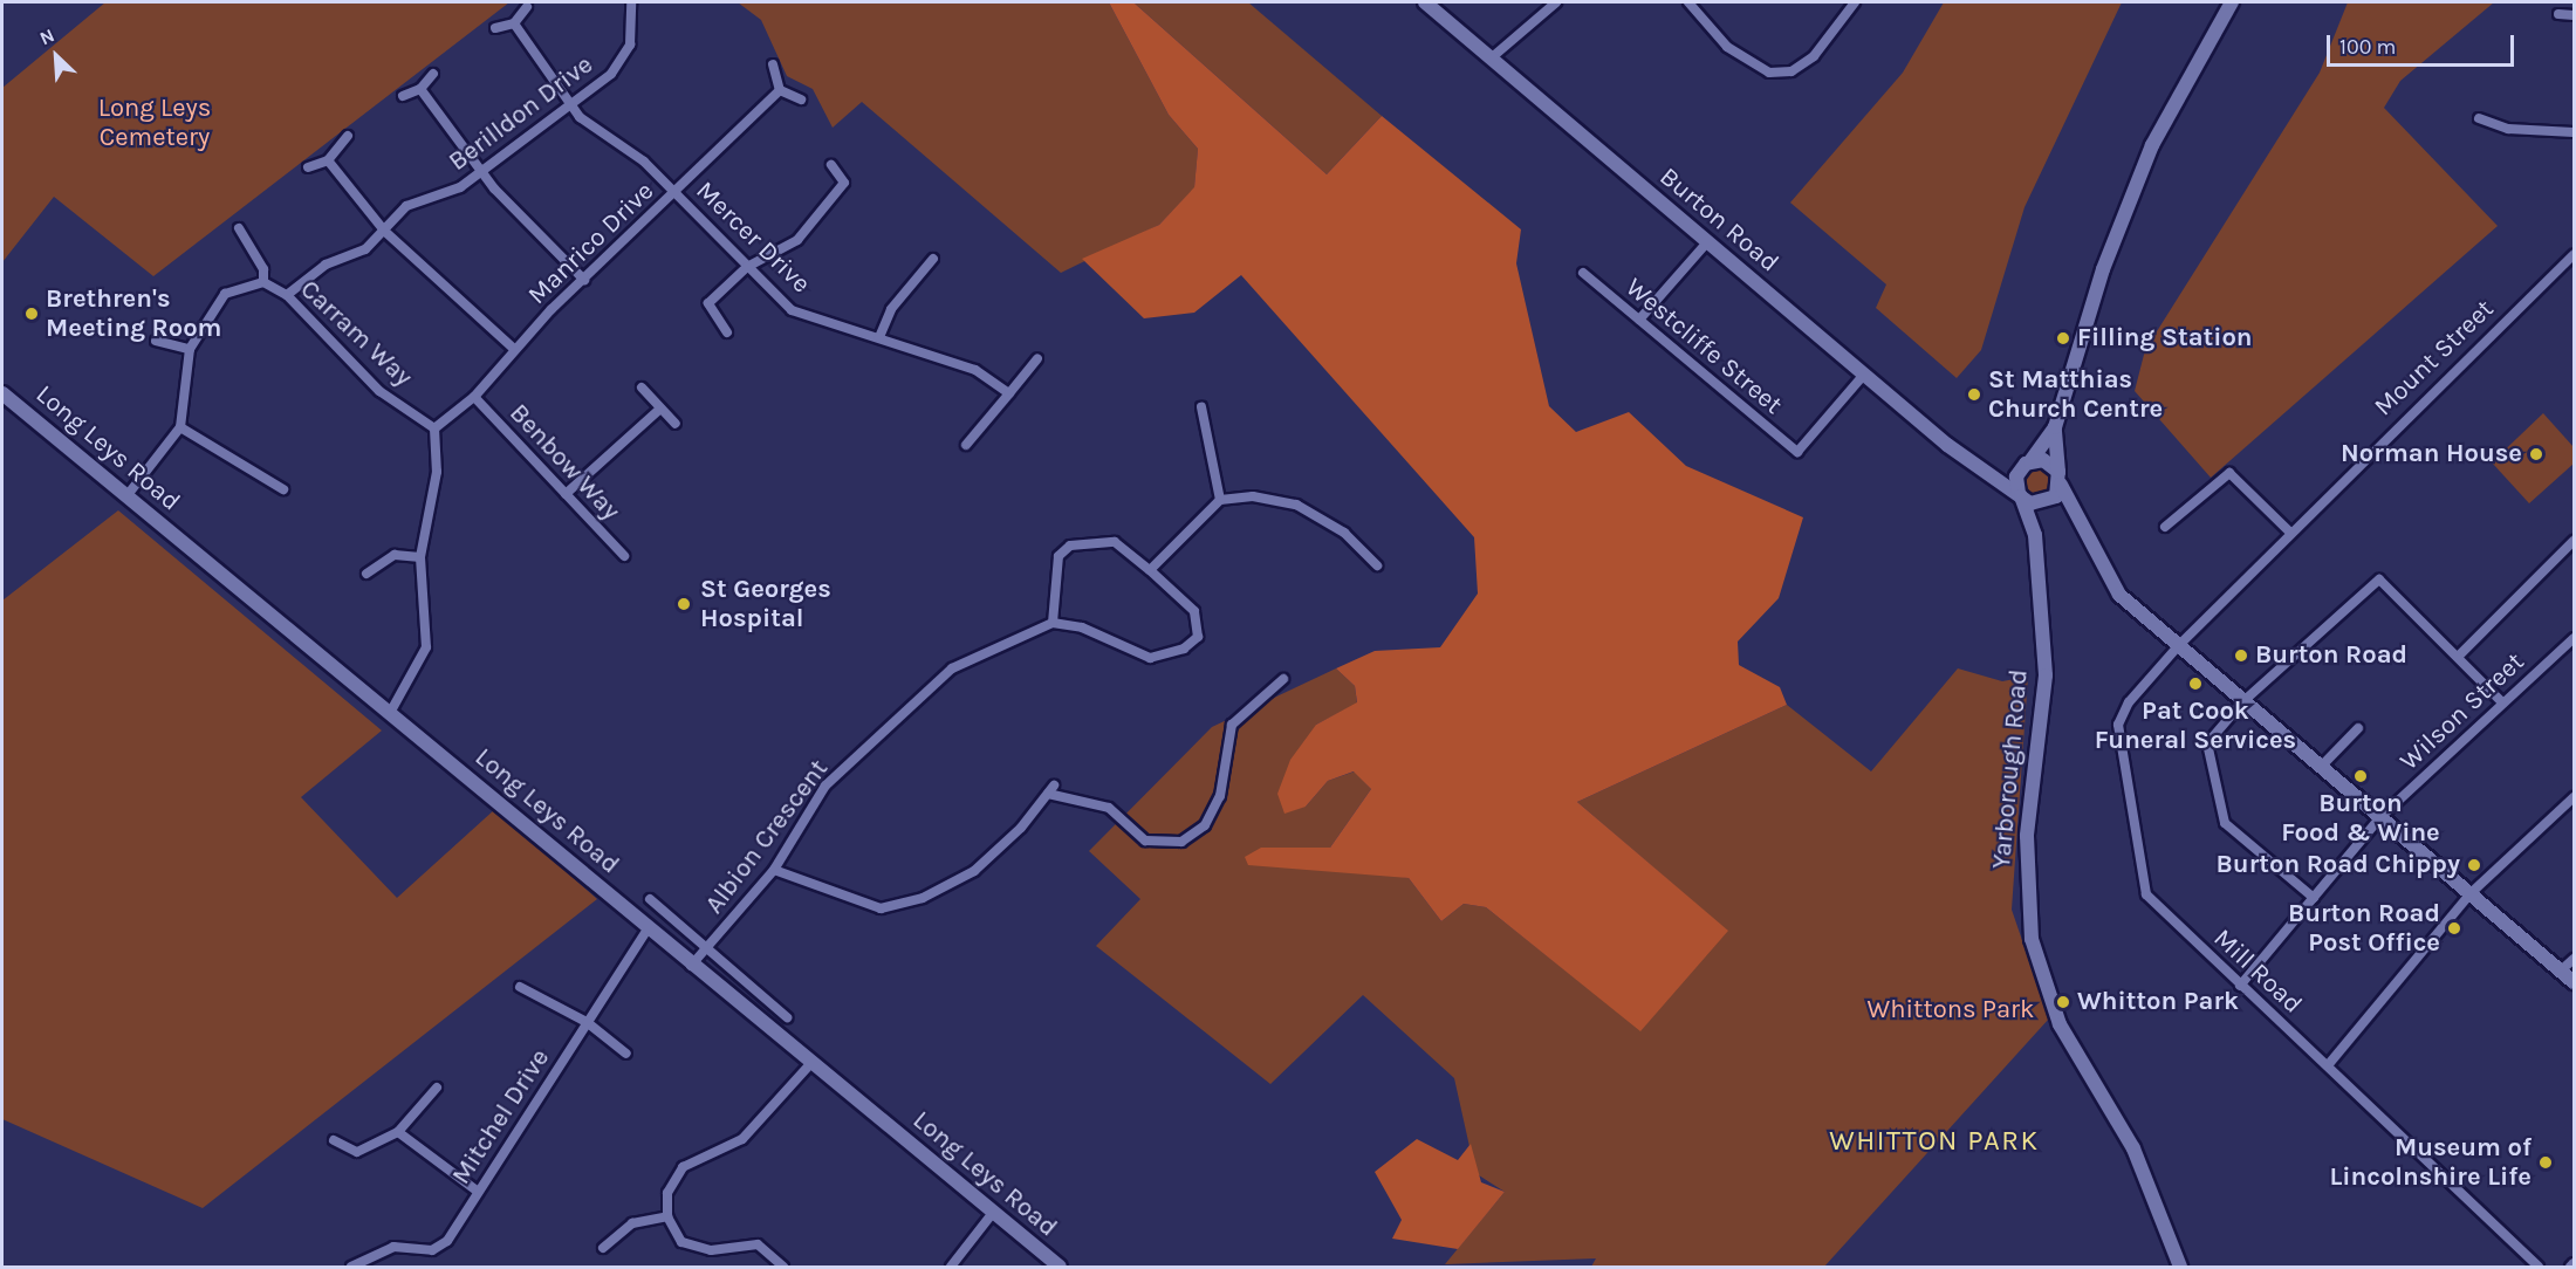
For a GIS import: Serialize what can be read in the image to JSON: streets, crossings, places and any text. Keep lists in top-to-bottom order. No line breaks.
{"streets":{"main road":["Burton Road","Long Leys Road","Yarborough Road"],"street":["Berilldon Drive","Mercer Drive","Manrico Drive","Carram Way","Westcliffe Street","Mount Street","Benbow Way","Wilson Street","Albion Crescent","Mill Road","Mitchel Drive"]},"crossings":[["Berilldon Drive","Mercer Drive"],["Berilldon Drive","Carram Way"],["Burton Road","Westcliffe Street"],["Mercer Drive","Manrico Drive"],["Manrico Drive","Carram Way"],["Manrico Drive","Benbow Way"],["Mount Street","Mill Road"],["Long Leys Road","Albion Crescent"],["Long Leys Road","Mitchel Drive"],["Wilson Street","Mill Road"]],"districts":["WHITTON PARK"],"parks":["Long Leys Cemetery","Whittons Park"],"places":["Brethren's Meeting Room","Filling Station","St Matthias Church Centre","Norman House","St Georges Hospital","Burton Road","Pat Cook Funeral Services","Burton Food & Wine","Burton Road Chippy","Burton Road Post Office","Whitton Park","Museum of Lincolnshire Life"],"scale_bar":"100 m","north":"top left"}
